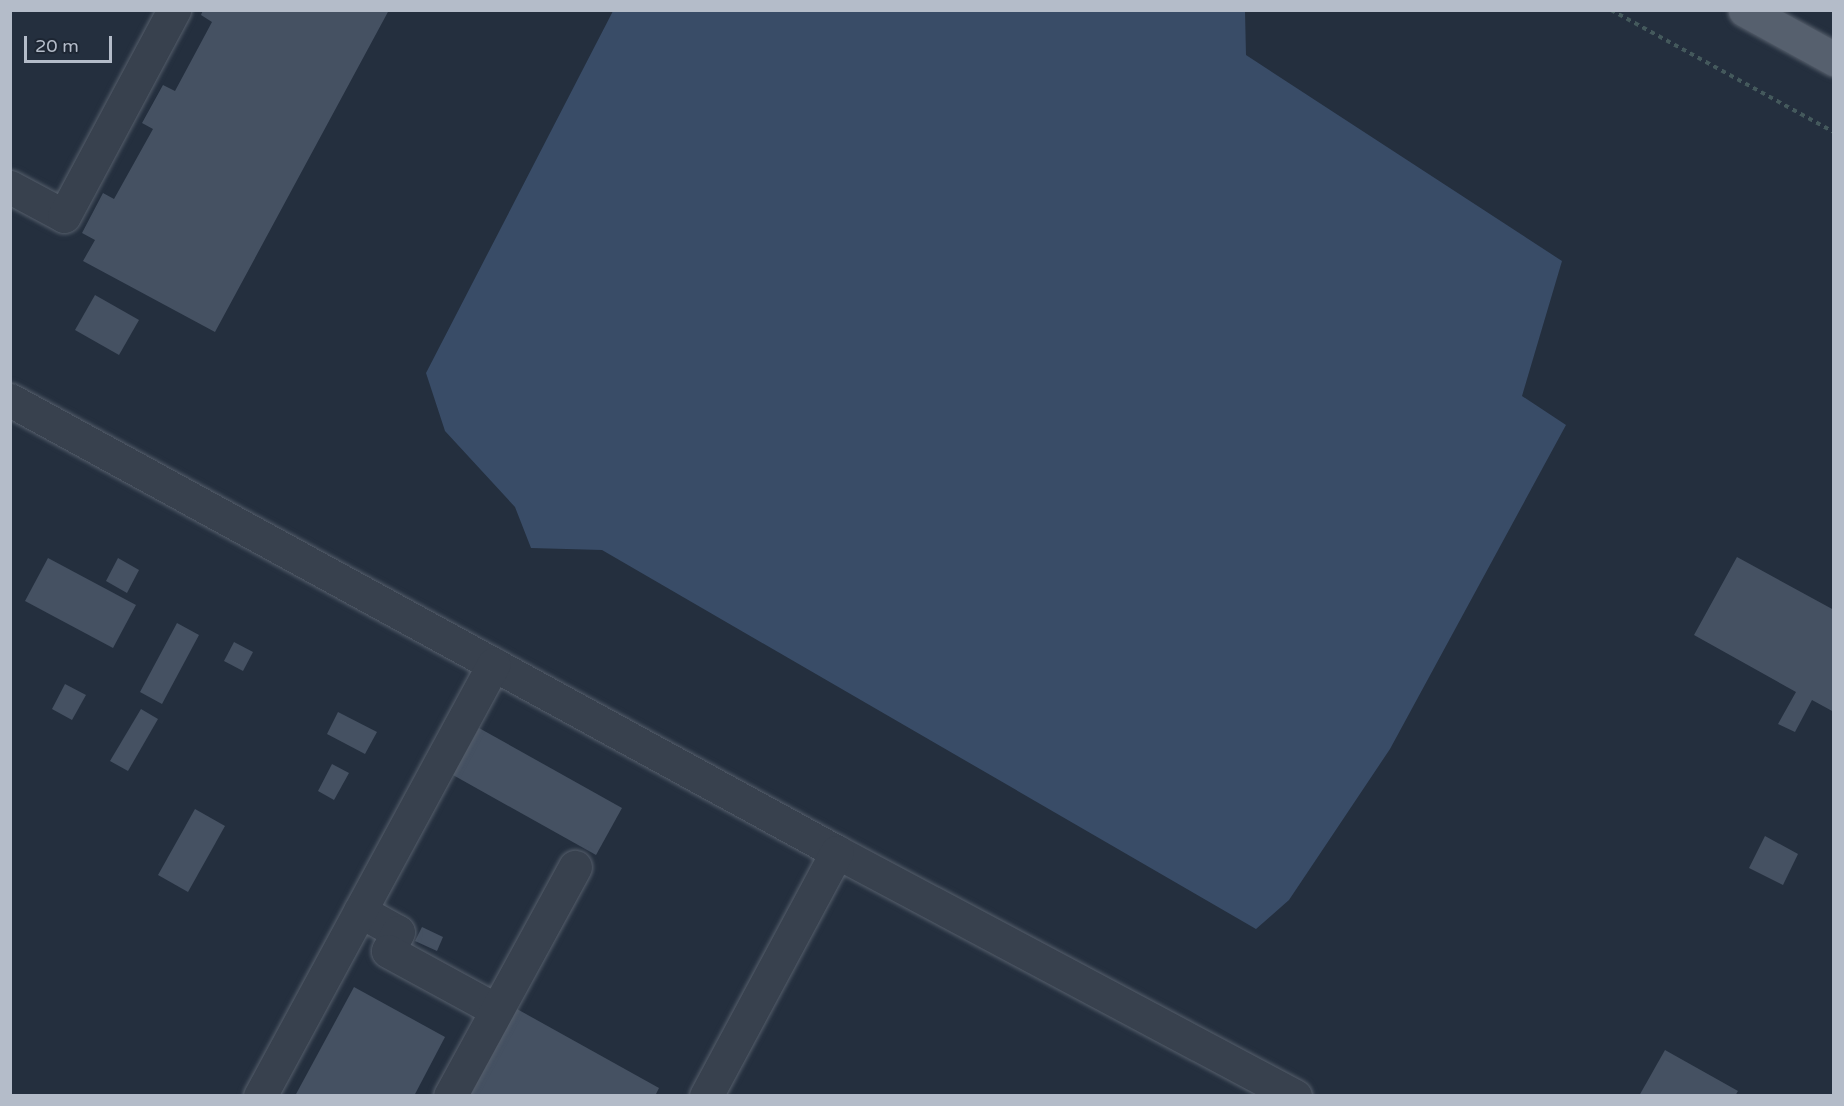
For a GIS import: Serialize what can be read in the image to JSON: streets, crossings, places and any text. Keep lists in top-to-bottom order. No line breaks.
{"scale_bar":"20 m"}
